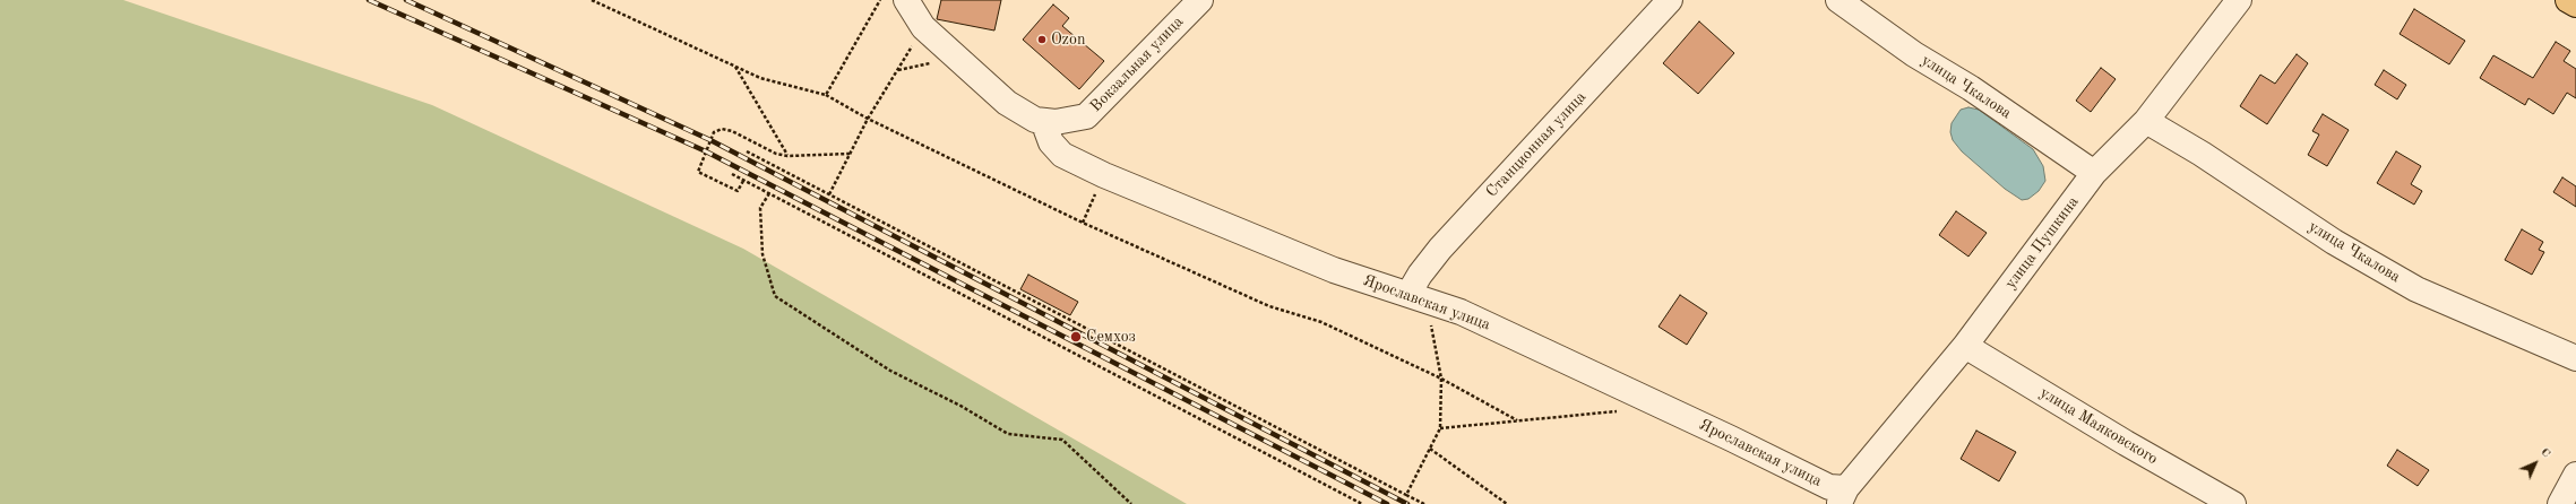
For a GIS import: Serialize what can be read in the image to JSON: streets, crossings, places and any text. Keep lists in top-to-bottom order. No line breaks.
{"streets":{"street":["Вокзальная улица","улица Чкалова","Станционная улица","улица Пушкина","Ярославская улица","улица Маяковского"]},"crossings":[["Вокзальная улица","Ярославская улица"],["улица Чкалова","улица Пушкина"],["Станционная улица","Ярославская улица"],["улица Пушкина","Ярославская улица"],["улица Пушкина","улица Маяковского"]],"places":["Ozon","Семхоз"],"north":"top right"}
